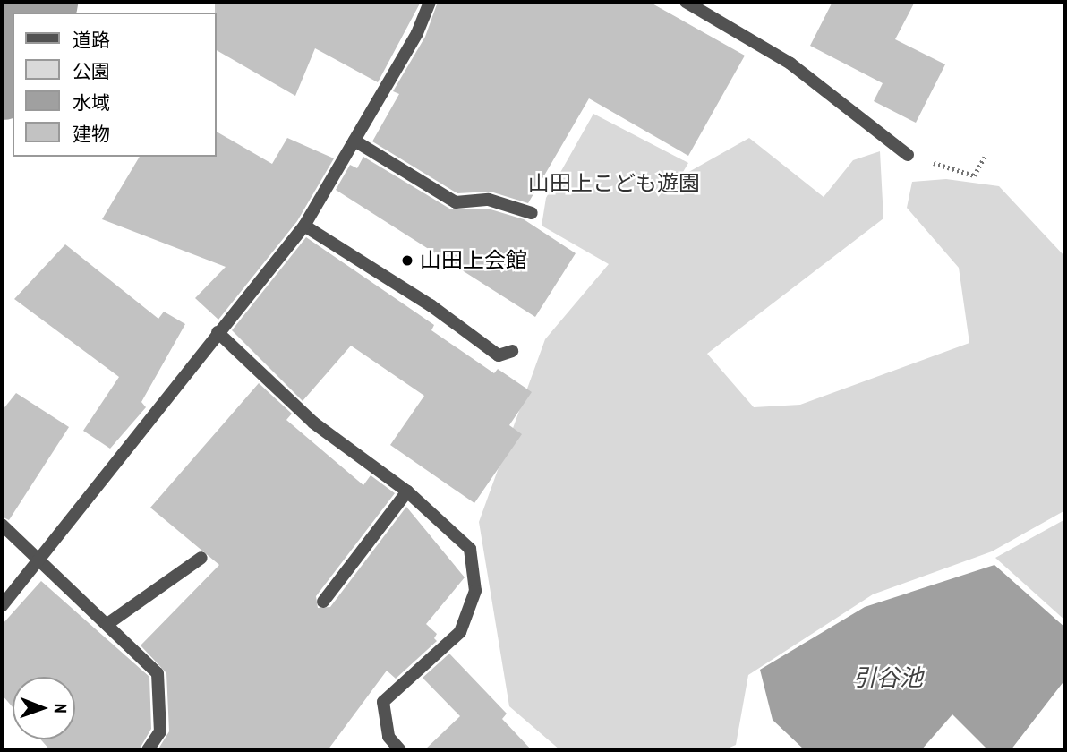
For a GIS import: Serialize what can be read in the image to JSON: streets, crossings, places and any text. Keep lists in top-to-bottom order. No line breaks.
{"water":["引谷池"],"parks":["山田上こども遊園"],"places":["山田上会館"],"legend":["道路","公園","水域","建物"],"north":"right"}
